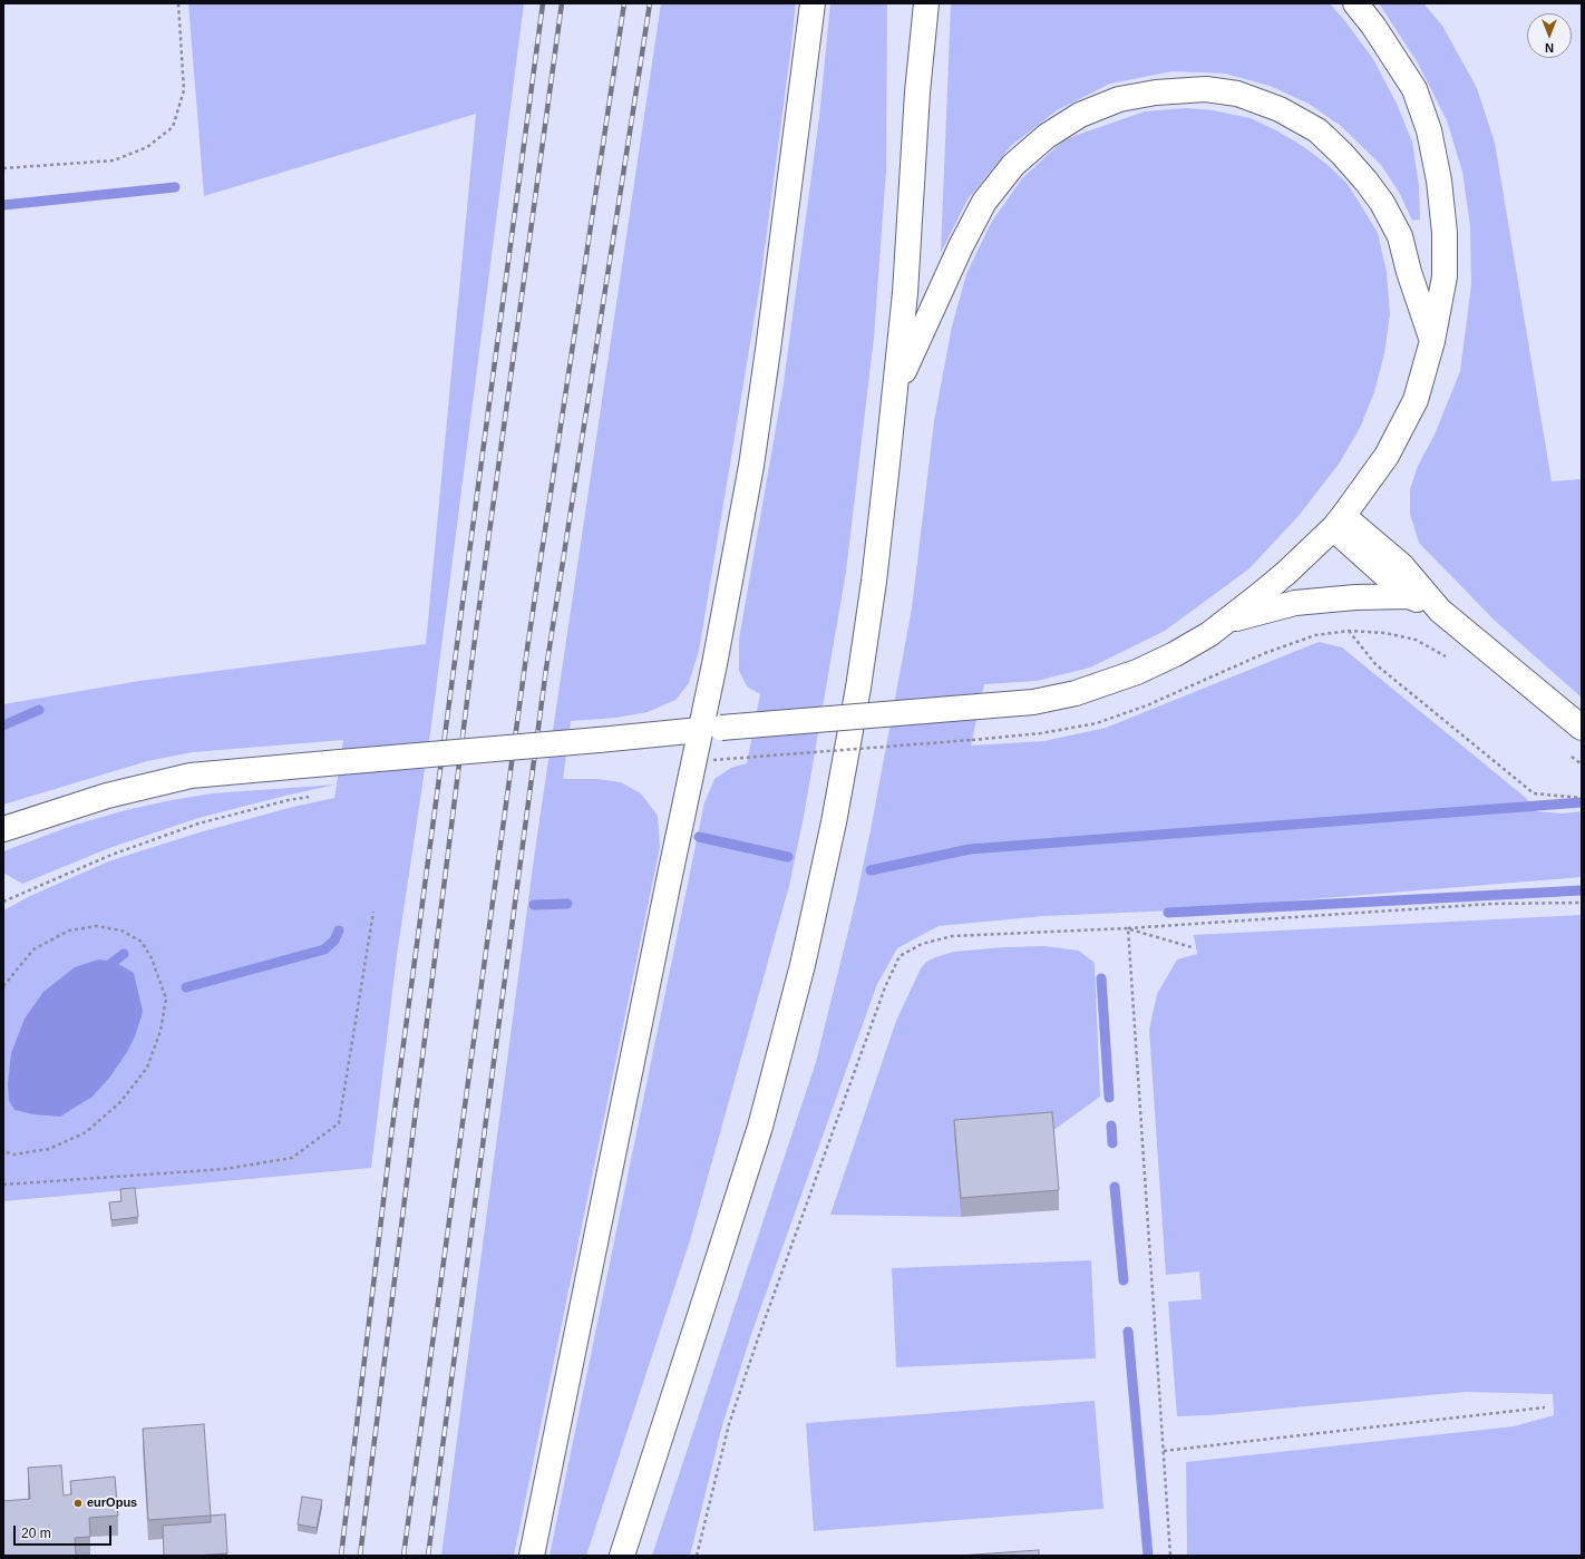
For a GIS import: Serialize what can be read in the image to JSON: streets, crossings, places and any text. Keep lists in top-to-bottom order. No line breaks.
{"places":["eurOpus"],"scale_bar":"20 m","north":"bottom"}
